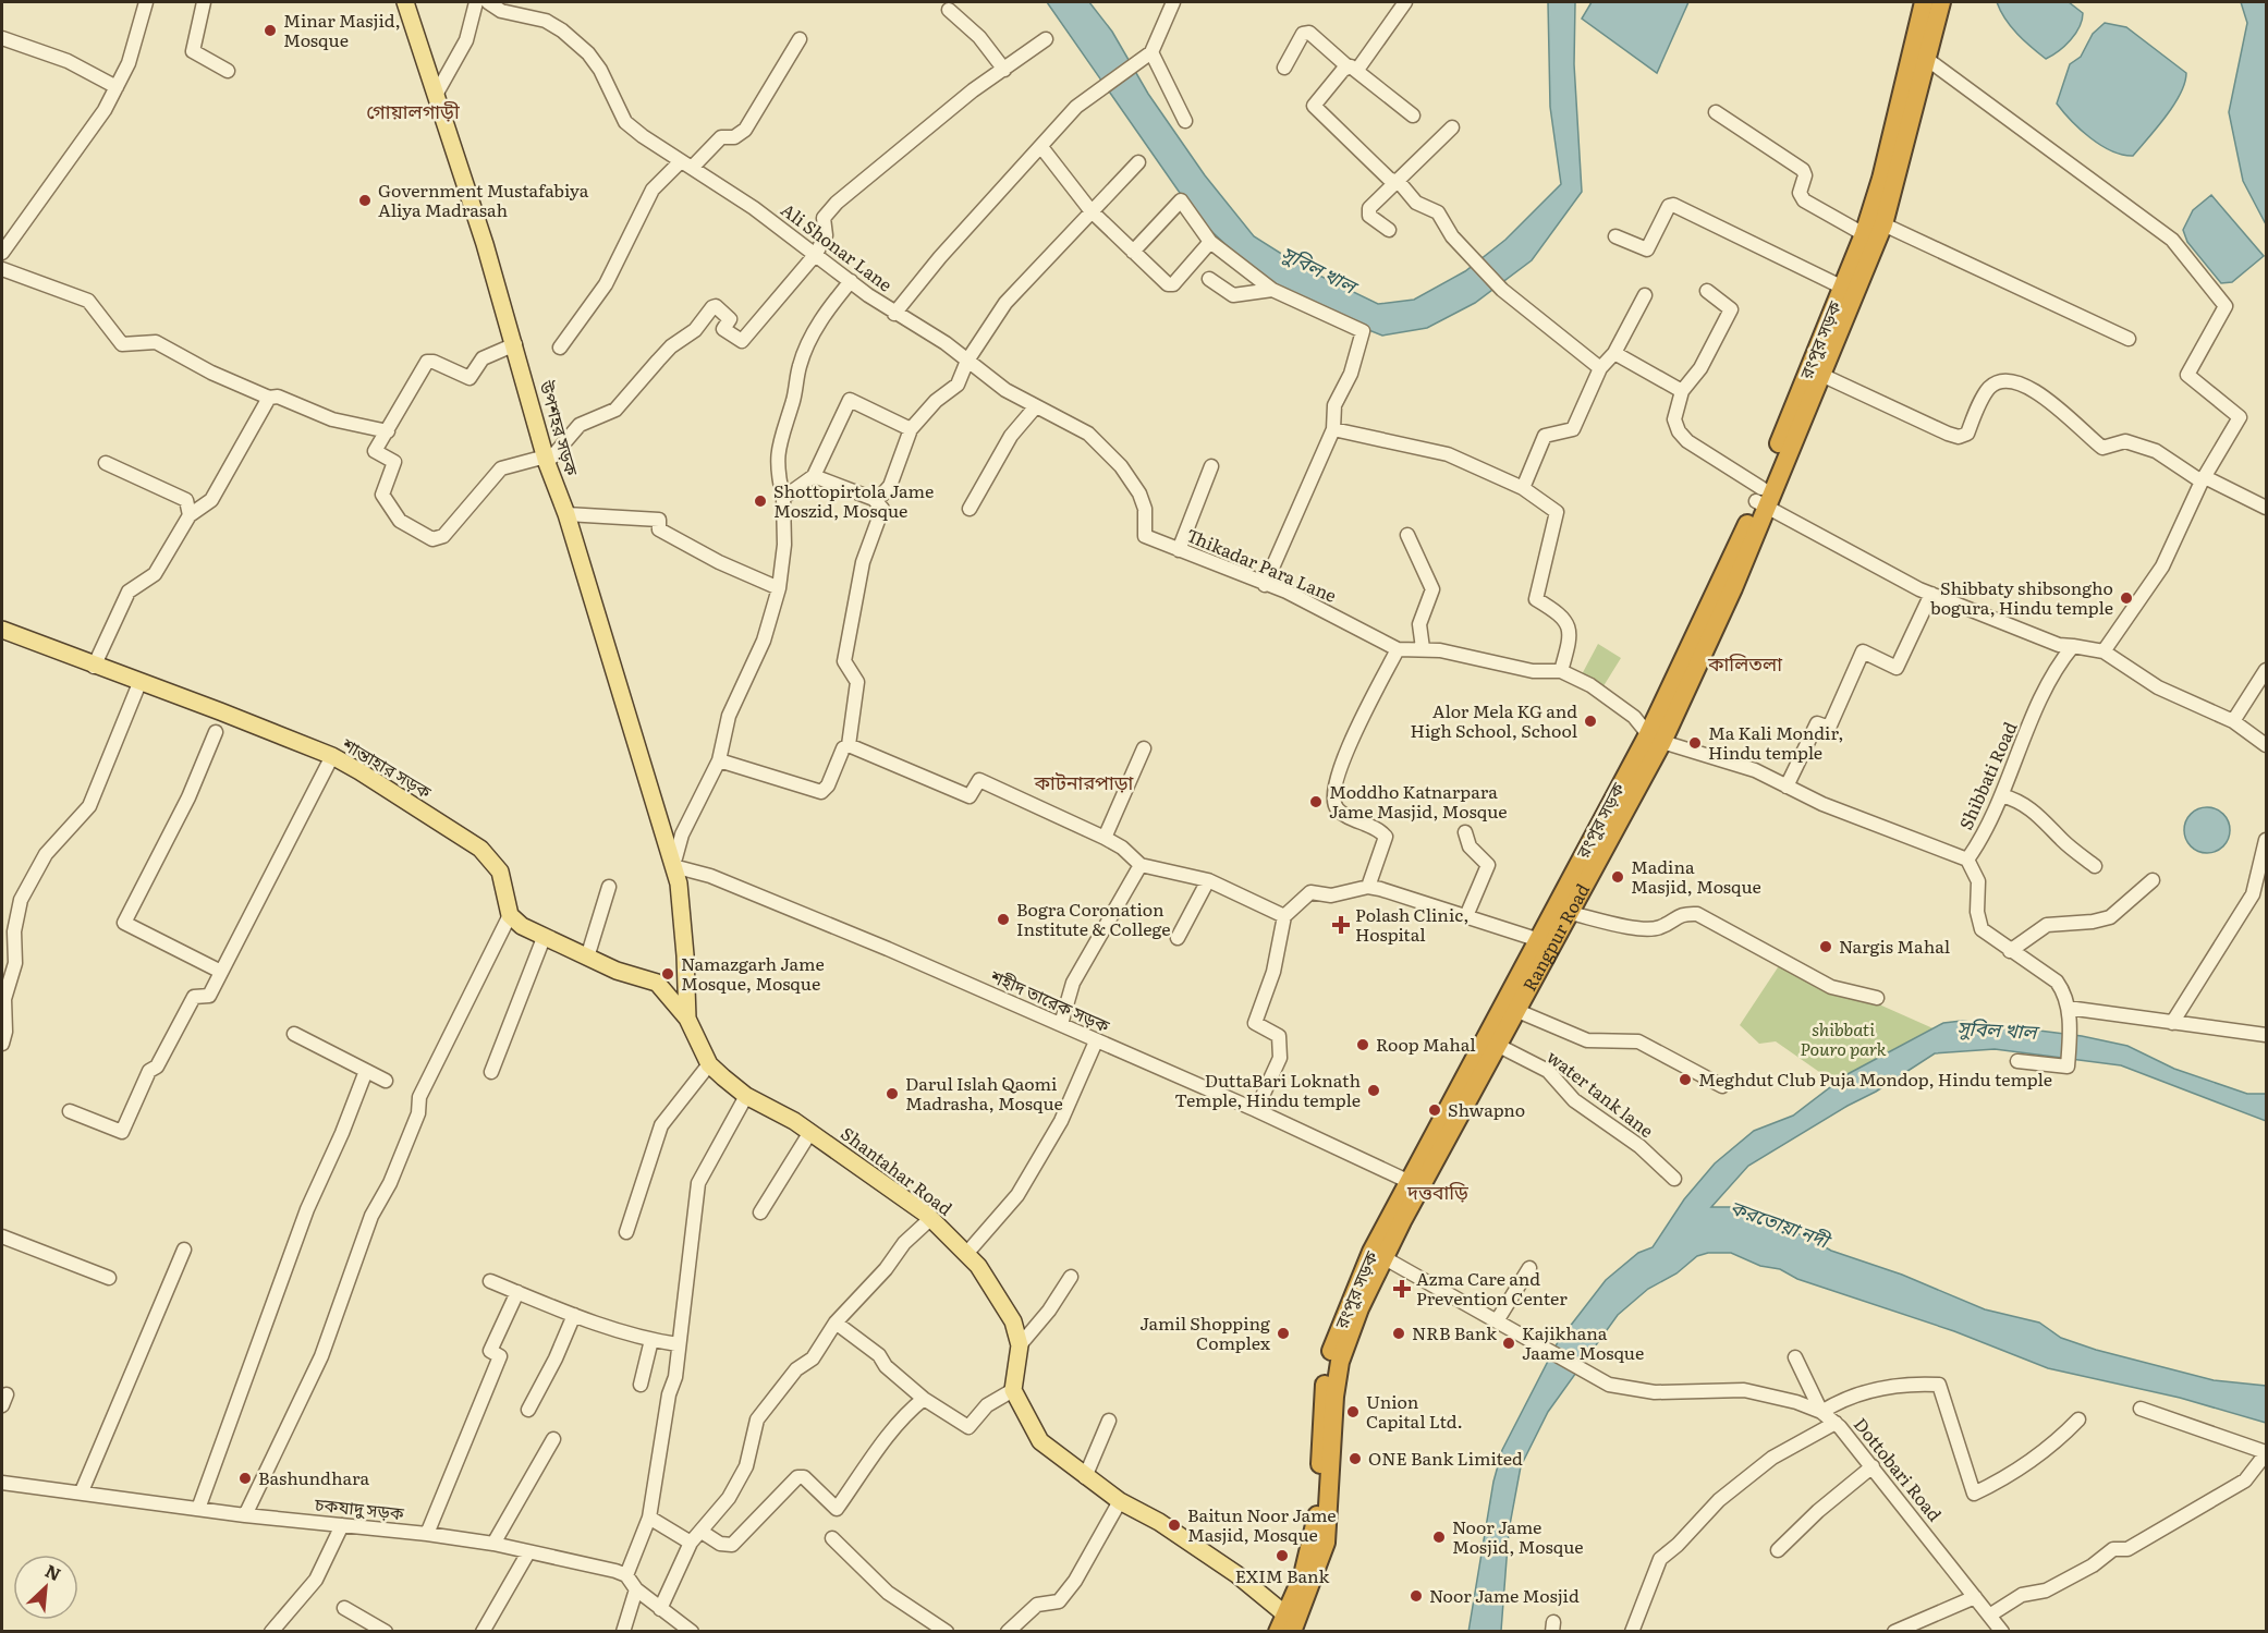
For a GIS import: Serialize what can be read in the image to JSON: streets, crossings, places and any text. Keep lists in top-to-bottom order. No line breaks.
{"streets":{"highway":["রংপুর সড়ক","Rangpur Road"],"main road":["উপশহর সড়ক","শান্তাহার সড়ক","Shantahar Road"],"street":["Ali Shonar Lane","Thikadar Para Lane","Shibbati Road","শহীদ তারেক সড়ক","water tank lane","Dottobari Road","চকযাদু সড়ক"]},"crossings":[["Ali Shonar Lane","Thikadar Para Lane"],["রংপুর সড়ক","Thikadar Para Lane"],["রংপুর সড়ক","Rangpur Road"],["রংপুর সড়ক","শহীদ তারেক সড়ক"],["উপশহর সড়ক","শহীদ তারেক সড়ক"],["উপশহর সড়ক","Shantahar Road"],["Thikadar Para Lane","Rangpur Road"],["Rangpur Road","শহীদ তারেক সড়ক"],["Rangpur Road","water tank lane"]],"districts":["গোয়ালগাড়ী","কালিতলা","কাটনারপাড়া","দত্তবাড়ি"],"water":["সুবিল খাল","করতোয়া নদী"],"parks":["shibbati Pouro park"],"places":{"other":["Minar Masjid, Mosque","Government Mustafabiya Aliya Madrasah","Shottopirtola Jame Moszid, Mosque","Shibbaty shibsongho bogura, Hindu temple","Alor Mela KG and High School, School","Ma Kali Mondir, Hindu temple","Moddho Katnarpara Jame Masjid, Mosque","Madina Masjid, Mosque","Bogra Coronation Institute & College","Nargis Mahal","Namazgarh Jame Mosque, Mosque","Roop Mahal","Meghdut Club Puja Mondop, Hindu temple","DuttaBari Loknath Temple, Hindu temple","Darul Islah Qaomi Madrasha, Mosque","Shwapno","Jamil Shopping Complex","NRB Bank","Kajikhana Jaame Mosque","Union Capital Ltd.","ONE Bank Limited","Bashundhara","Baitun Noor Jame Masjid, Mosque","Noor Jame Mosjid, Mosque","EXIM Bank","Noor Jame Mosjid"],"health":["Polash Clinic, Hospital","Azma Care and Prevention Center"]},"north":"top right"}
